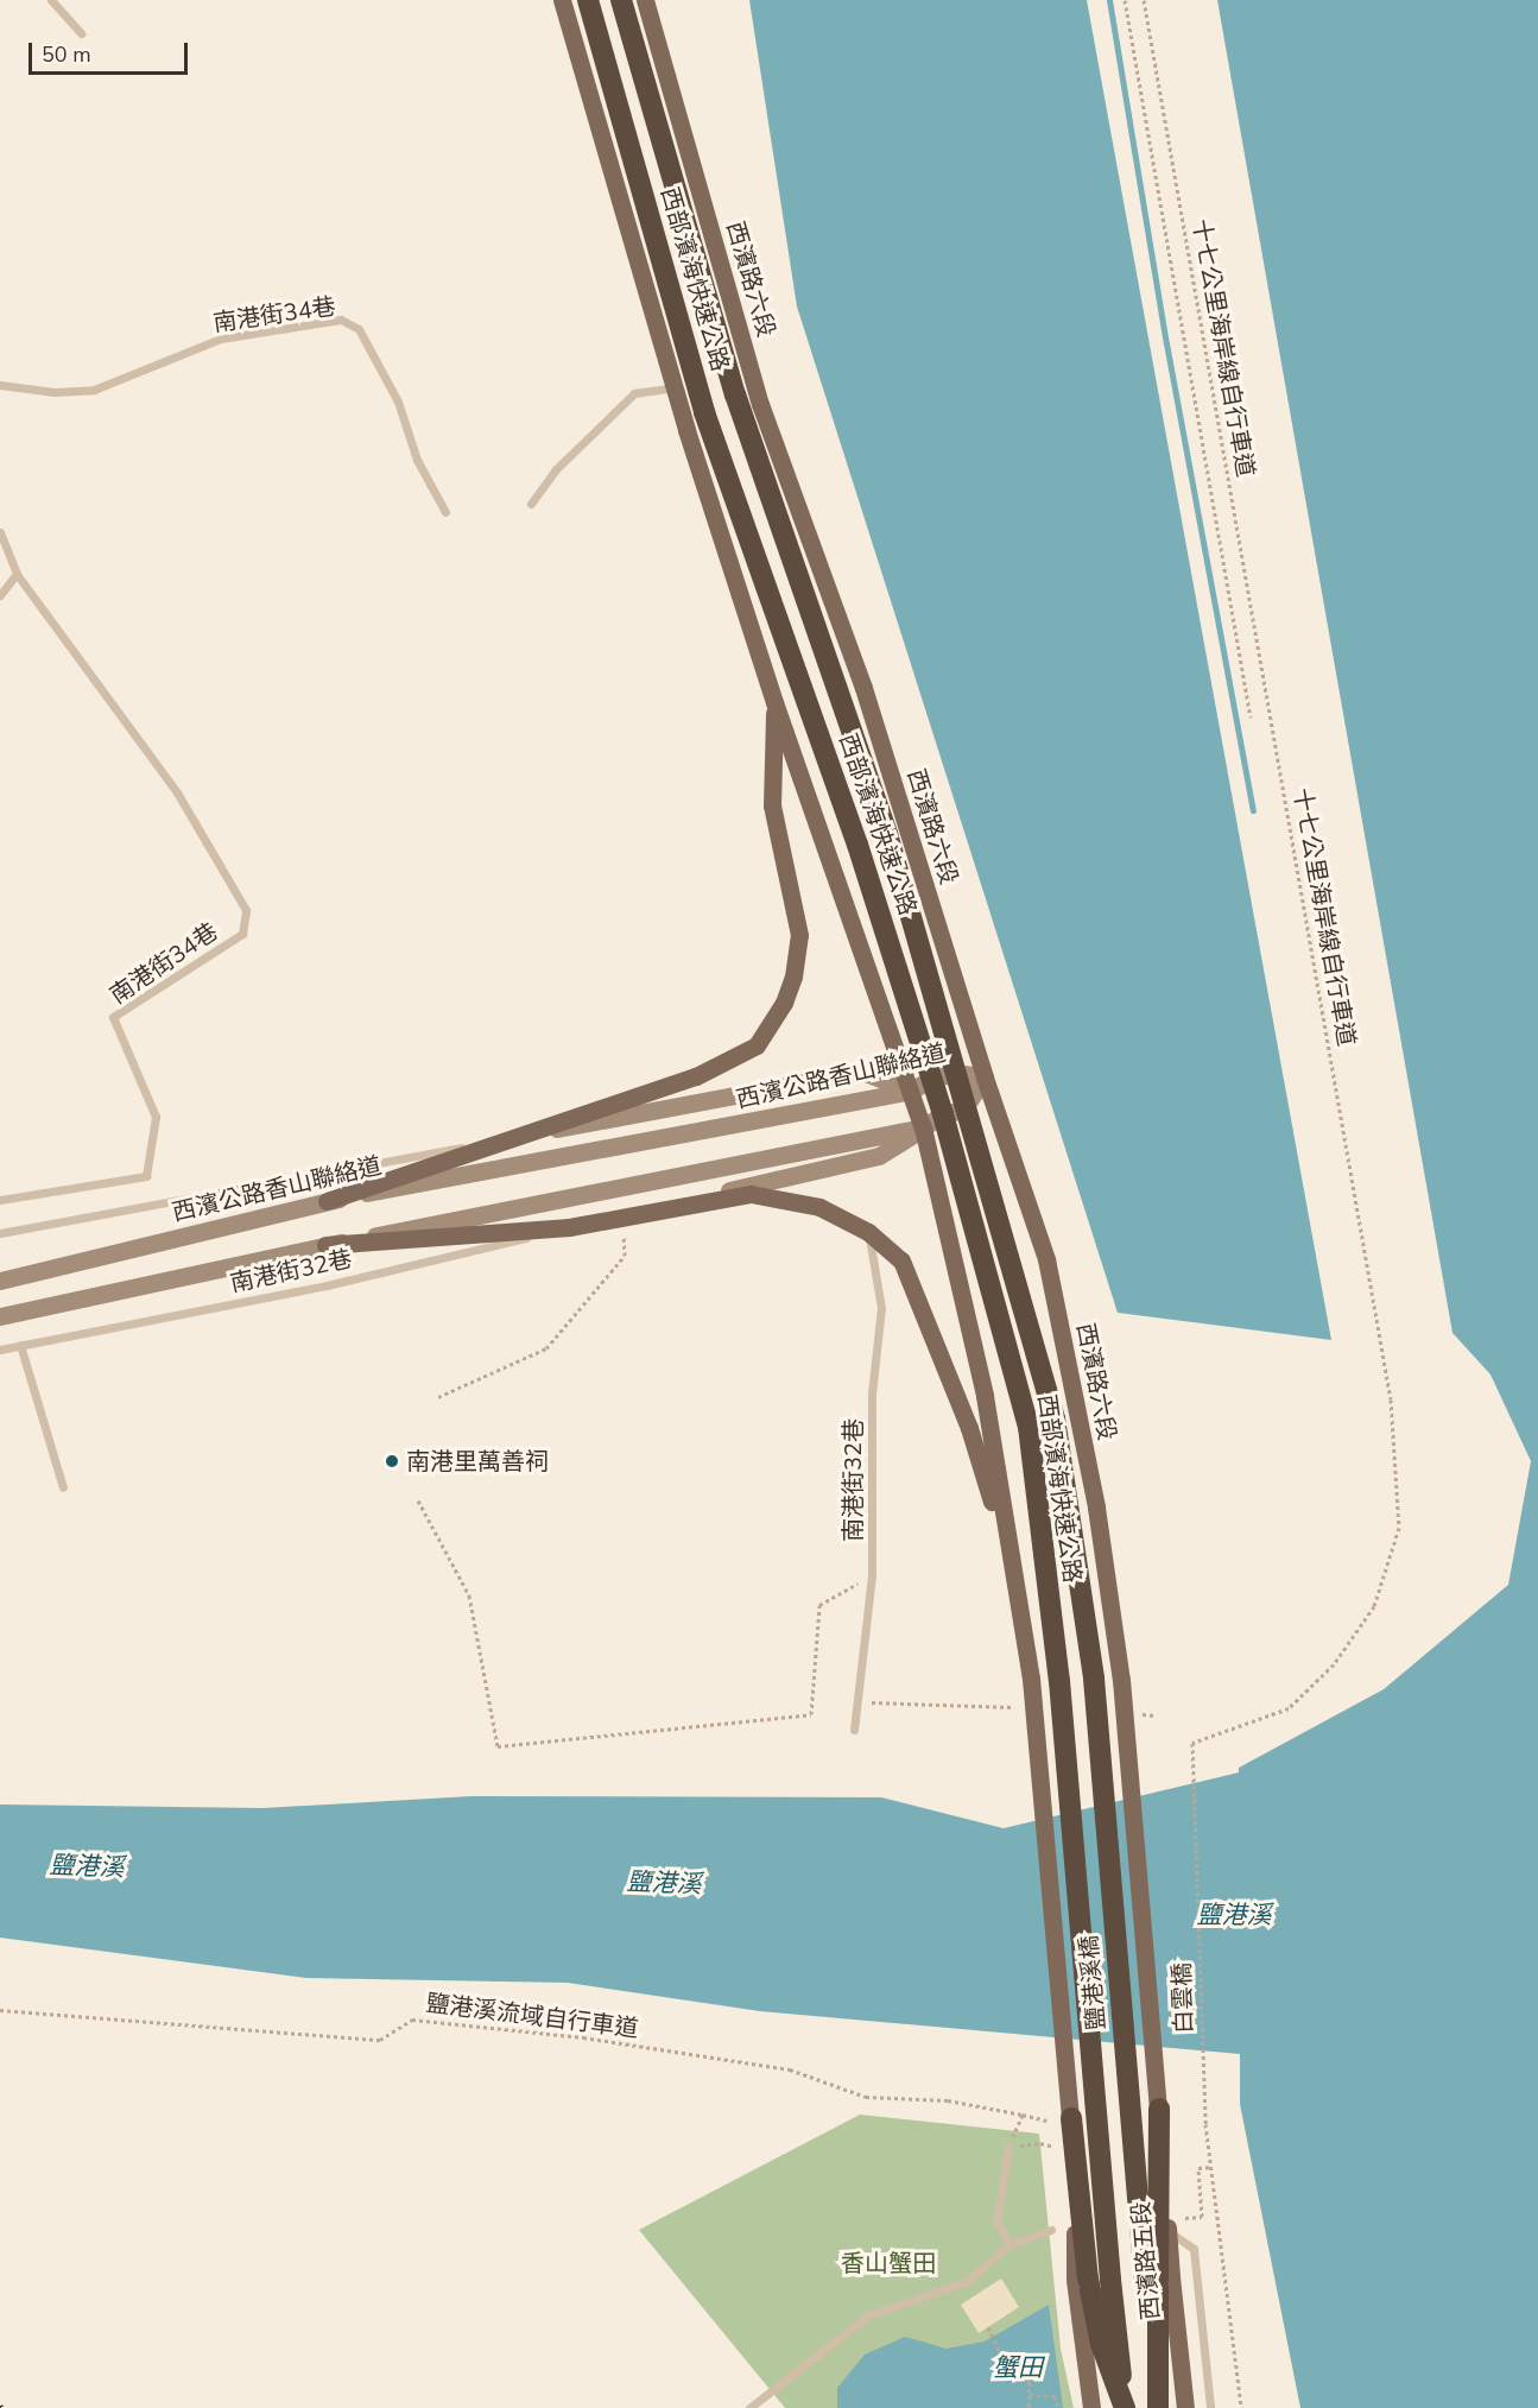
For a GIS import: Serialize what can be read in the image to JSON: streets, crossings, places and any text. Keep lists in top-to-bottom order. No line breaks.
{"streets":{"highway":["西部濱海快速公路","鹽港溪橋"],"main road":["西濱路六段","西濱路五段"],"street":["西濱公路香山聯絡道"],"lane":["南港街34巷","南港街32巷"],"path":["十七公里海岸線自行車道","白雲橋","鹽港溪流域自行車道"]},"crossings":[["西部濱海快速公路","西濱公路香山聯絡道"],["西部濱海快速公路","鹽港溪橋"],["西濱路六段","西濱公路香山聯絡道"],["十七公里海岸線自行車道","白雲橋"],["鹽港溪橋","西濱路五段"]],"water":["鹽港溪","蟹田"],"parks":["香山蟹田"],"places":["南港里萬善祠"],"scale_bar":"50 m"}
